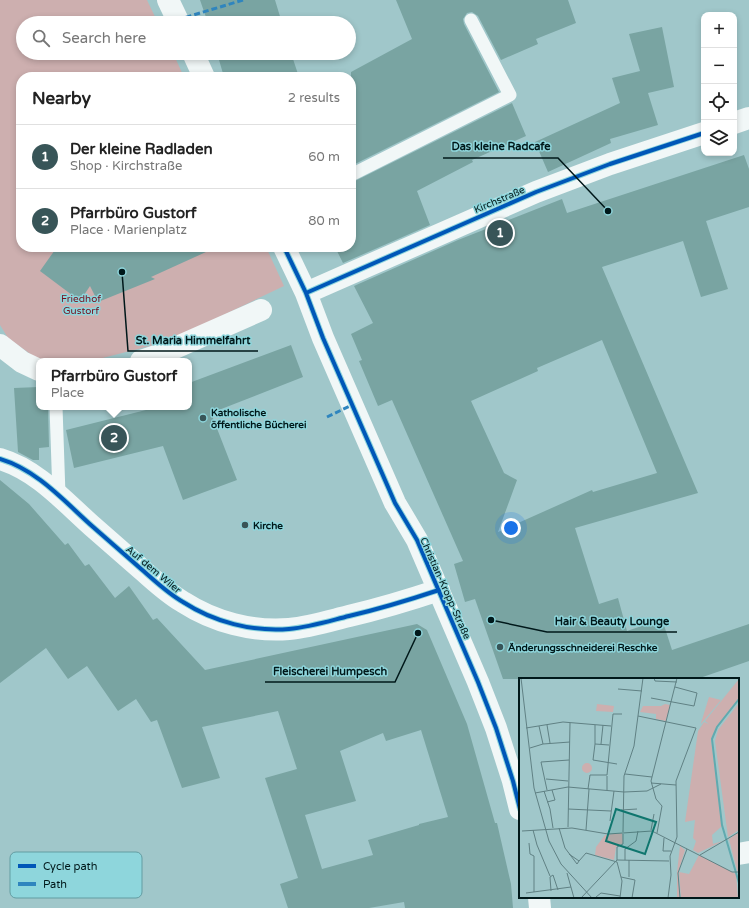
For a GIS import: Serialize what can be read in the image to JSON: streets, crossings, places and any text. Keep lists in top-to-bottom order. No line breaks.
{"streets":{"street":["Kirchstraße","Auf dem Wiler","Christian-Kropp-Straße"]},"crossings":[["Kirchstraße","Christian-Kropp-Straße"],["Auf dem Wiler","Christian-Kropp-Straße"]],"parks":["Friedhof Gustorf"],"places":["Das kleine Radcafe","St. Maria Himmelfahrt","Katholische öffentliche Bücherei","Kirche","Hair & Beauty Lounge","Fleischerei Humpesch","Änderungsschneiderei Reschke"],"legend":["Cycle path","Path"],"page":{"map_buttons":["+","−"],"search":"Search here","heading":["Nearby","2 results"],"list":[{"mark":"1","name":"Der kleine Radladen","note":"Shop · Kirchstraße","value":"60 m"},{"mark":"2","name":"Pfarrbüro Gustorf","note":"Place · Marienplatz","value":"80 m"}],"pins":["1","2"],"popup":["Pfarrbüro Gustorf","Place"]}}
